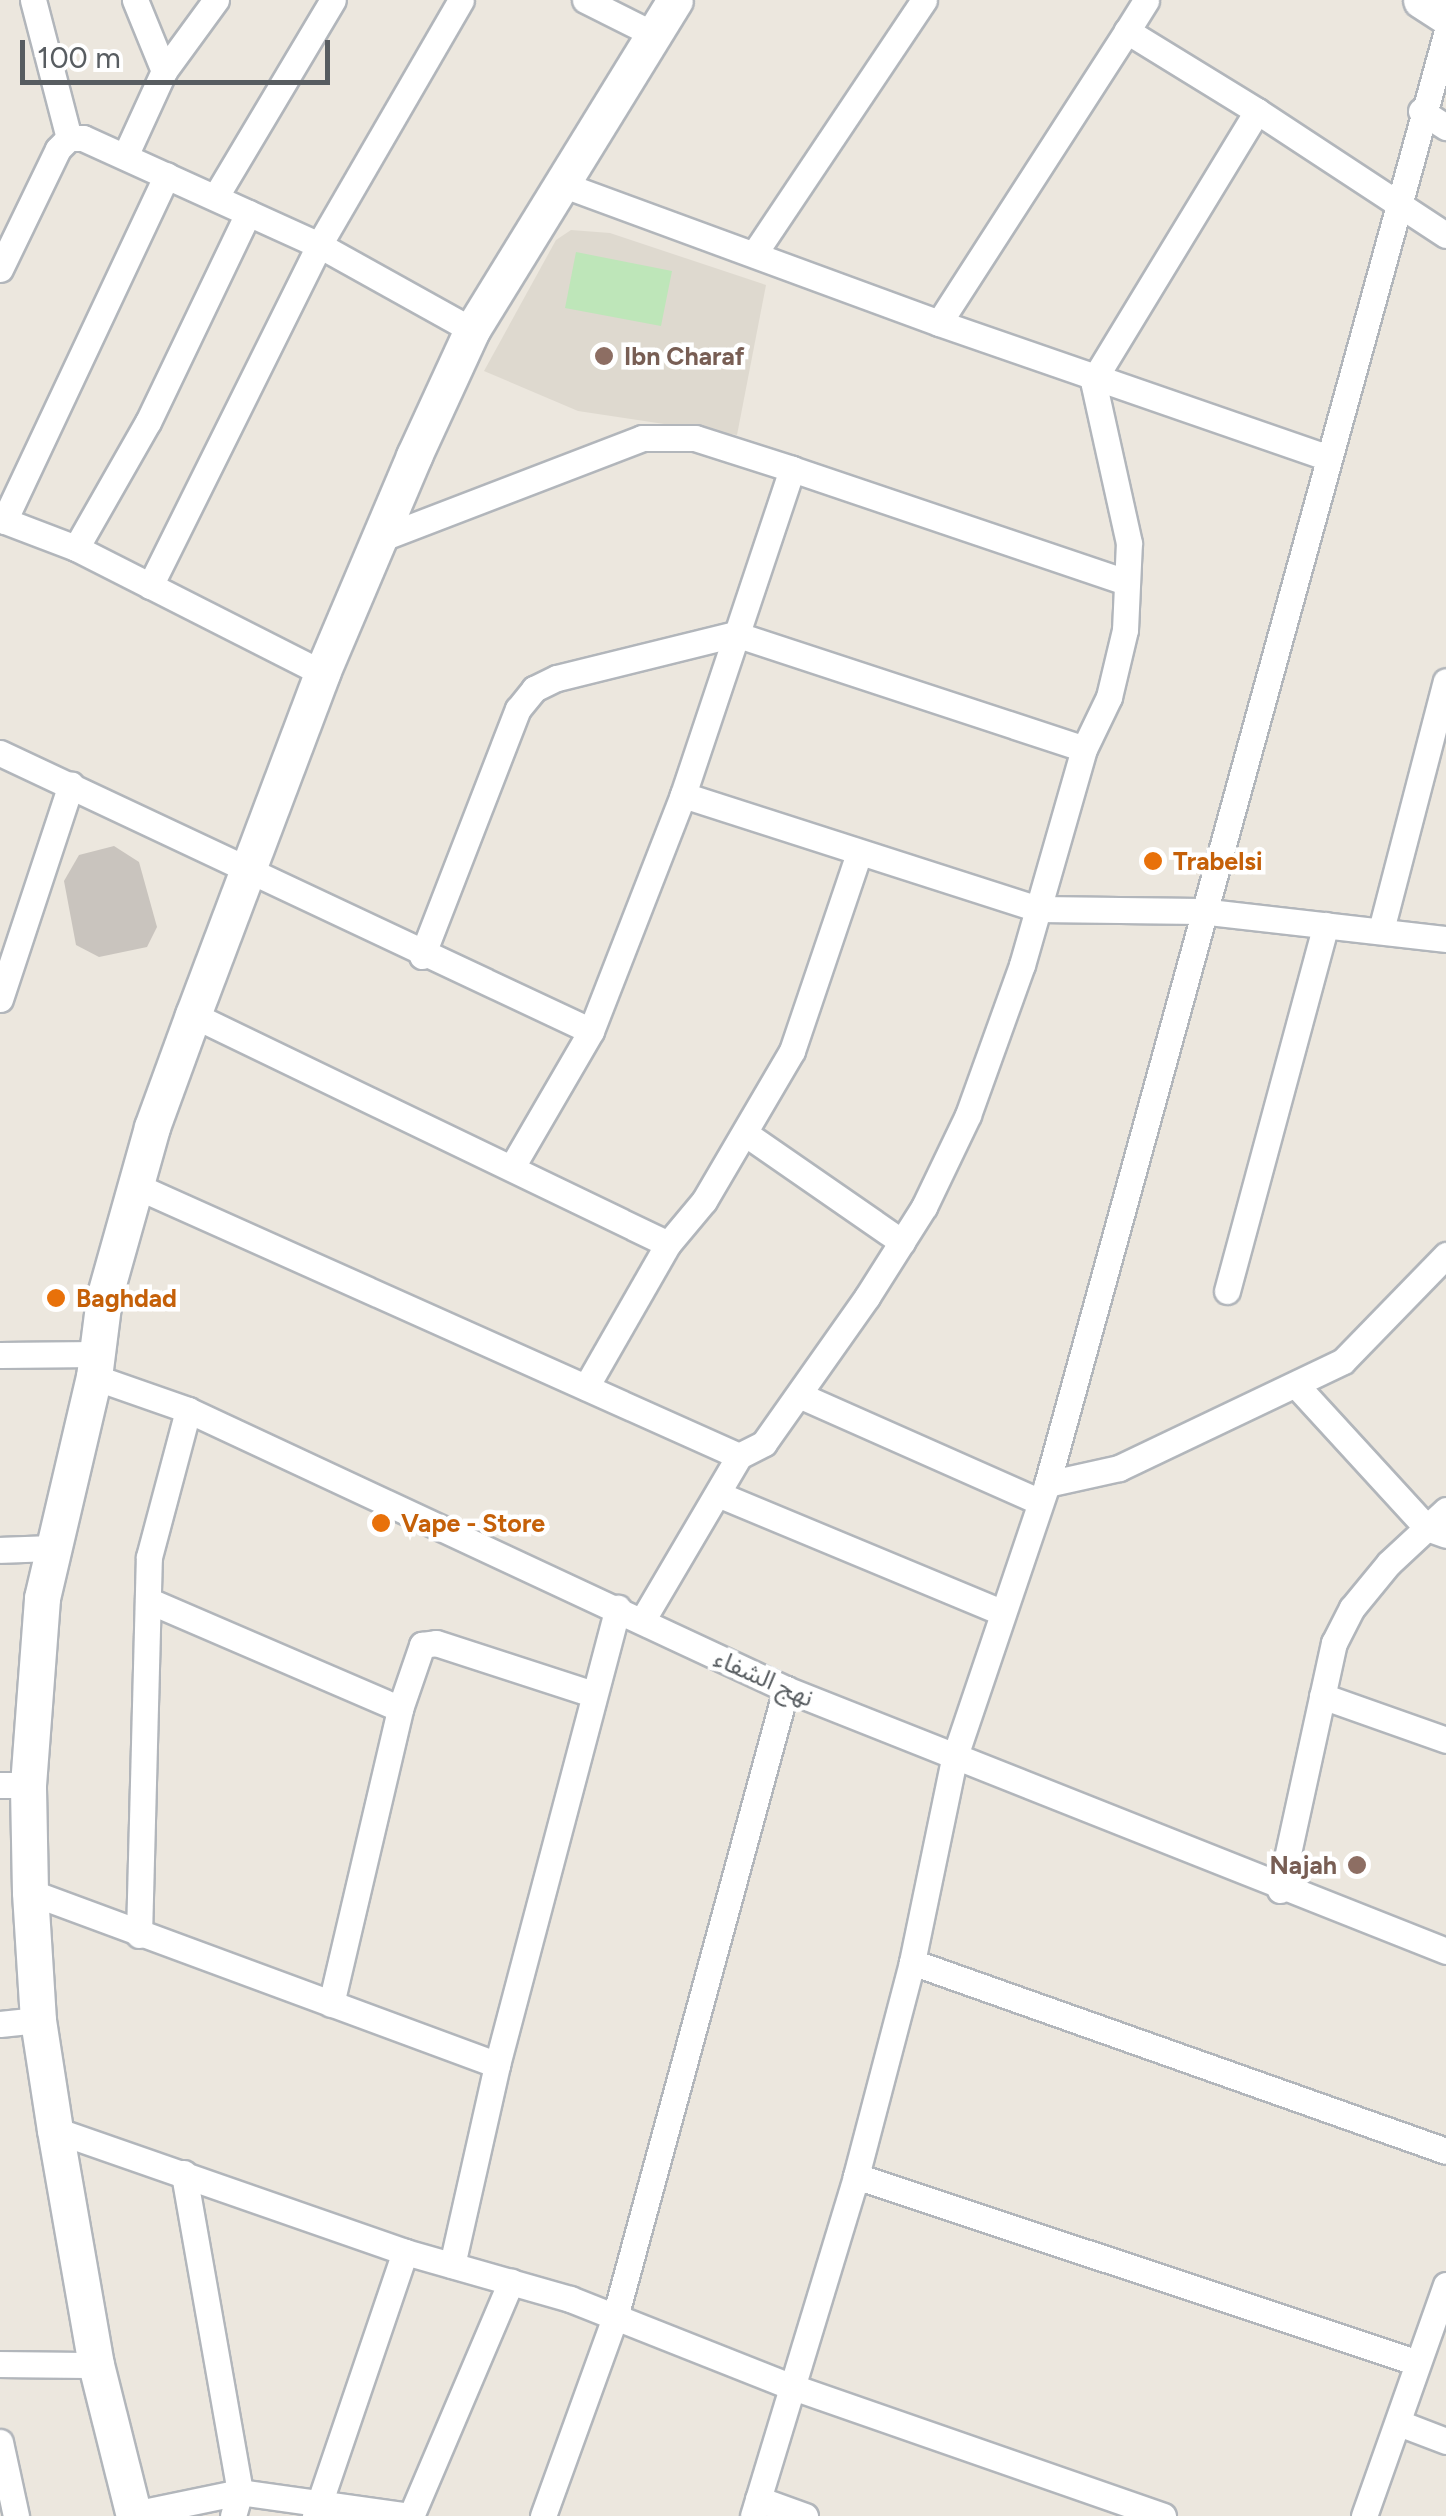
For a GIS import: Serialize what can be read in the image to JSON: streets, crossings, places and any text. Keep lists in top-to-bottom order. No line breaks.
{"streets":{"street":["نهج الشفاء"]},"places":["Ibn Charaf","Trabelsi","Baghdad","Vape - Store","Najah"],"scale_bar":"100 m"}
